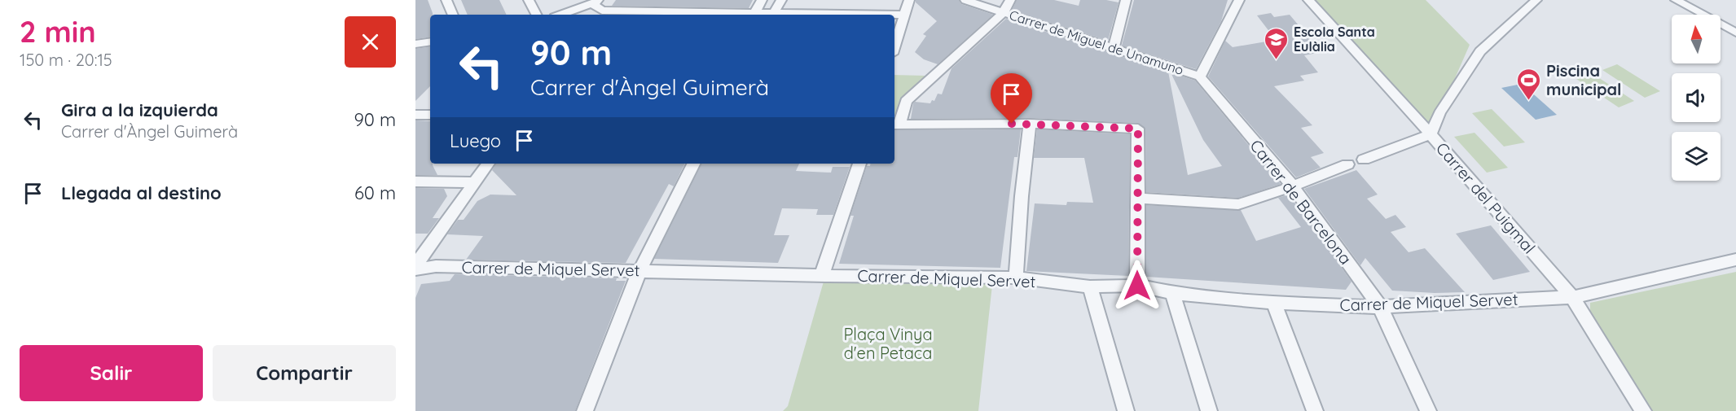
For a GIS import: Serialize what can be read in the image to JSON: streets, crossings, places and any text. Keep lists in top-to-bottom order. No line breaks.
{"streets":{"street":["Carrer de Miguel de Unamuno","Carrer del Puigmal","Carrer de Barcelona","Carrer de Miquel Servet"]},"crossings":[["Carrer de Miguel de Unamuno","Carrer de Barcelona"],["Carrer del Puigmal","Carrer de Miquel Servet"],["Carrer de Barcelona","Carrer de Miquel Servet"]],"parks":["Plaça Vinya d'en Petaca"],"places":{"school or university":["Escola Santa Eulàlia"],"sports":["Piscina municipal"]},"north":"top","page":{"heading":["2 min","150 m · 20:15"],"turn":["90 m","Carrer d'Àngel Guimerà"],"list":[{"name":"Gira a la izquierda","note":"Carrer d'Àngel Guimerà","value":"90 m"},{"name":"Llegada al destino","value":"60 m"}],"then":"Luego","buttons":["Salir","Compartir"]}}
